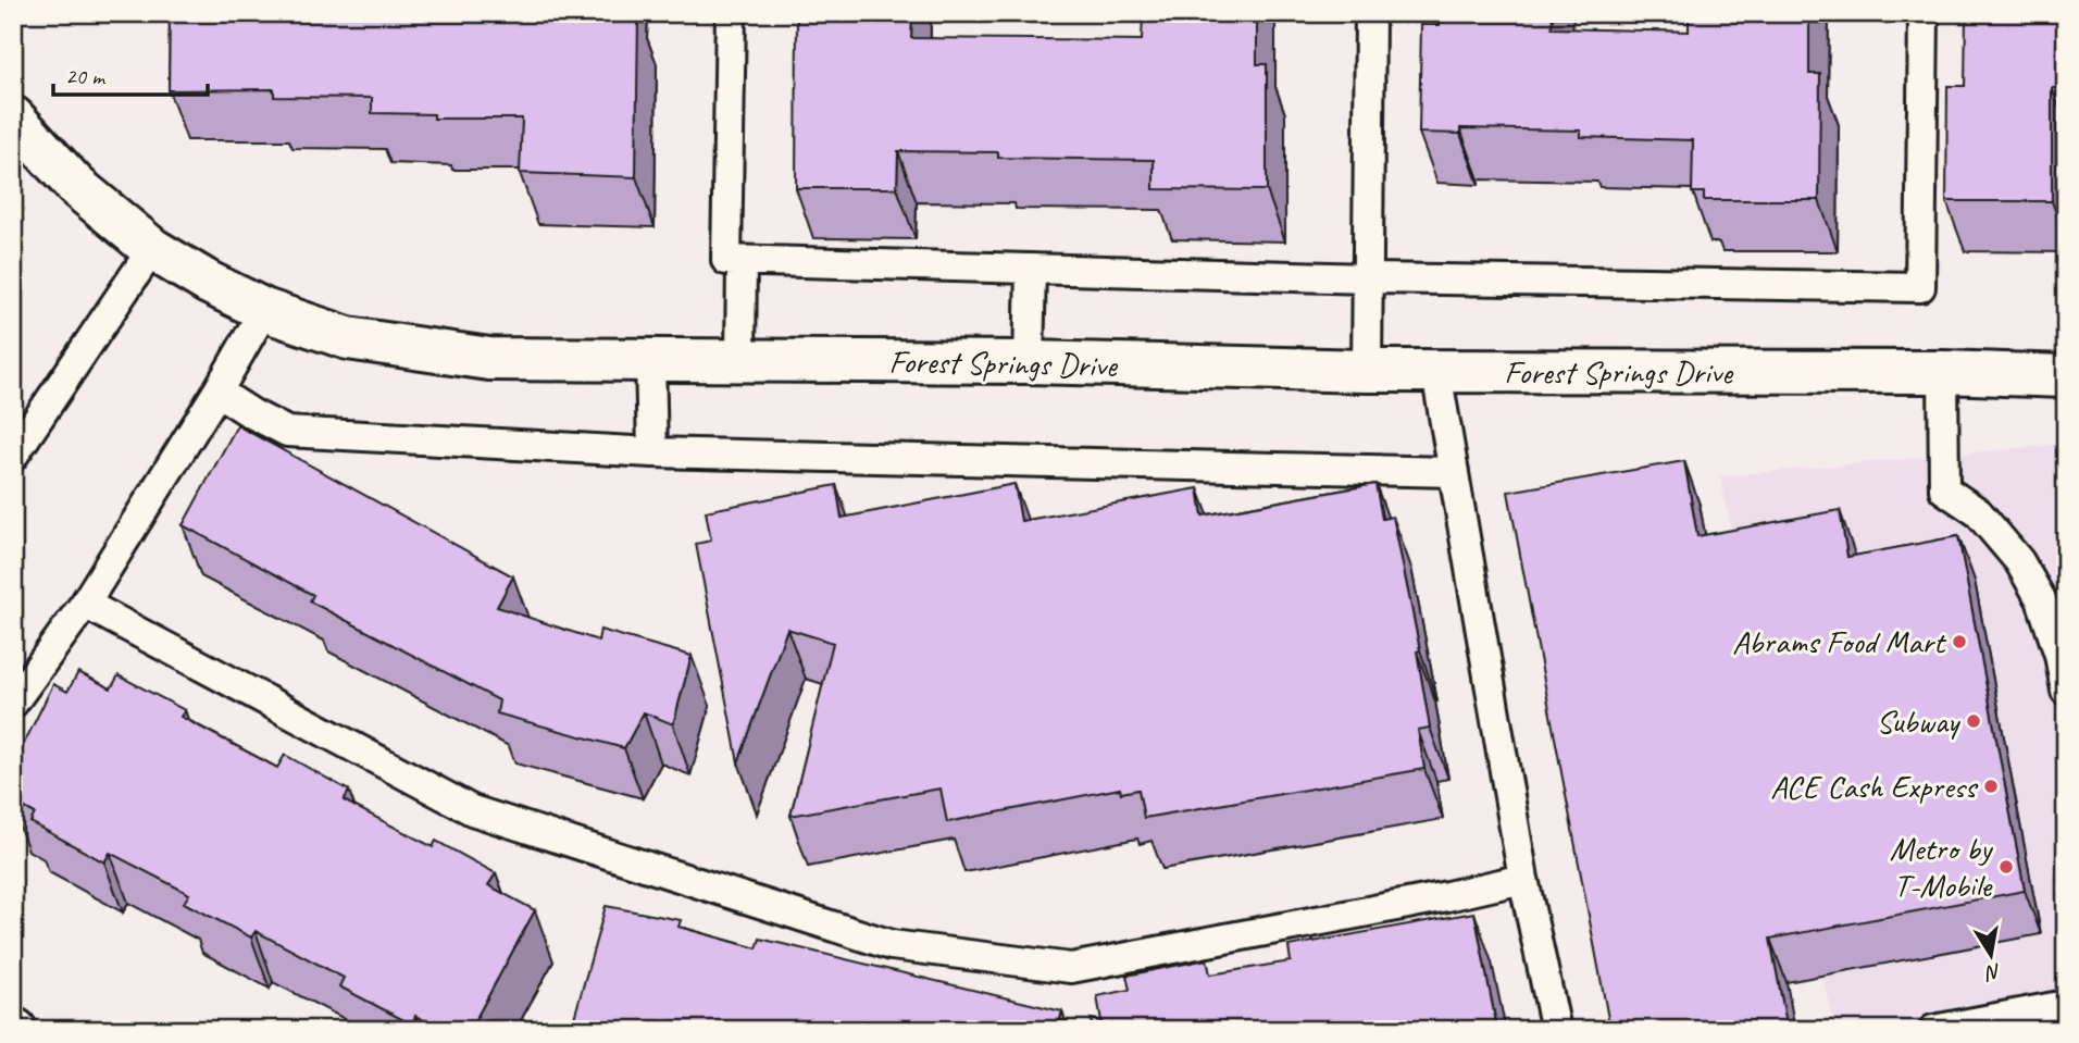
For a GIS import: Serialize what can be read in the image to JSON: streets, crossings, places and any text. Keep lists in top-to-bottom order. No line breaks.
{"streets":{"street":["Forest Springs Drive"]},"places":["Abrams Food Mart","Subway","ACE Cash Express","Metro by T-Mobile"],"scale_bar":"20 m","north":"bottom"}
